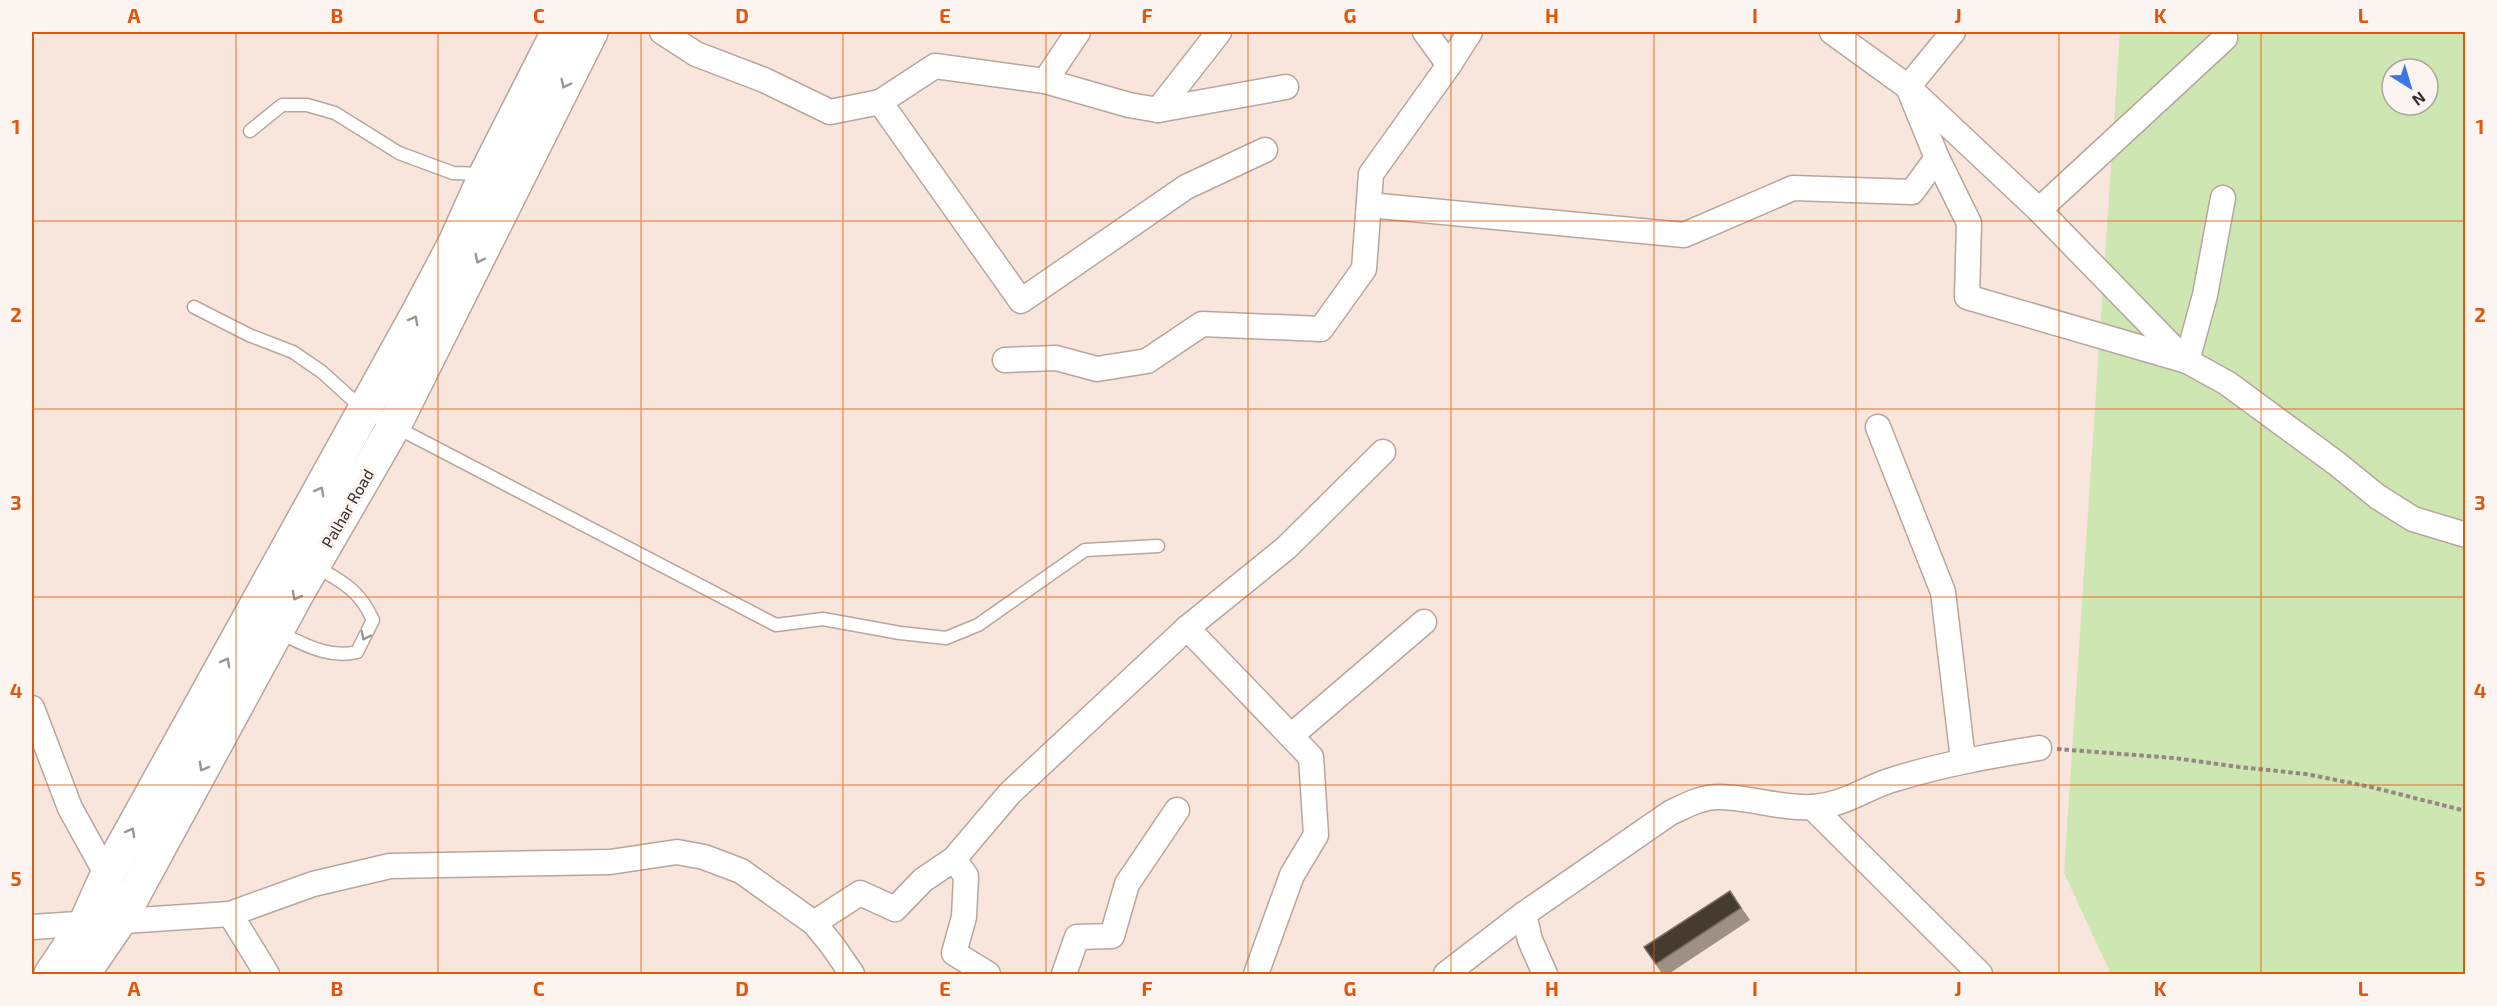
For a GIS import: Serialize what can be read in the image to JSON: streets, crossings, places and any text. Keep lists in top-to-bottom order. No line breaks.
{"streets":{"main road":["Palhar Road"]},"north":"bottom right","grid":{"columns":["A","B","C","D","E","F","G","H","I","J","K","L"],"rows":["1","2","3","4","5"]}}
